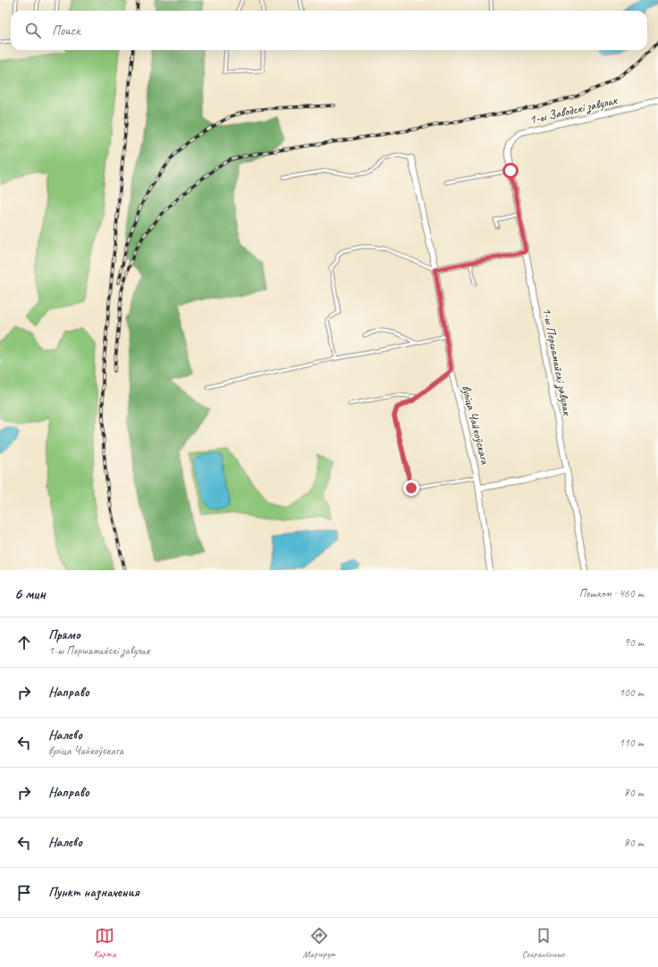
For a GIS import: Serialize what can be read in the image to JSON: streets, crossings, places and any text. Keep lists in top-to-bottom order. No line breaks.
{"streets":{"street":["1-ы Заводскі завулак","1-ы Першамайскі завулак","вуліца Чайкоўскага"]},"crossings":[["1-ы Заводскі завулак","1-ы Першамайскі завулак"]],"page":{"search":"Поиск","heading":["6 мин","Пешком · 460 m"],"list":[["Прямо","1-ы Першамайскі завулак","90 m"],["Направо","100 m"],["Налево","вуліца Чайкоўскага","110 m"],["Направо","80 m"],["Налево","80 m"],"Пункт назначения"],"nav":["Карта","Маршрут","Сохранённые"]}}
